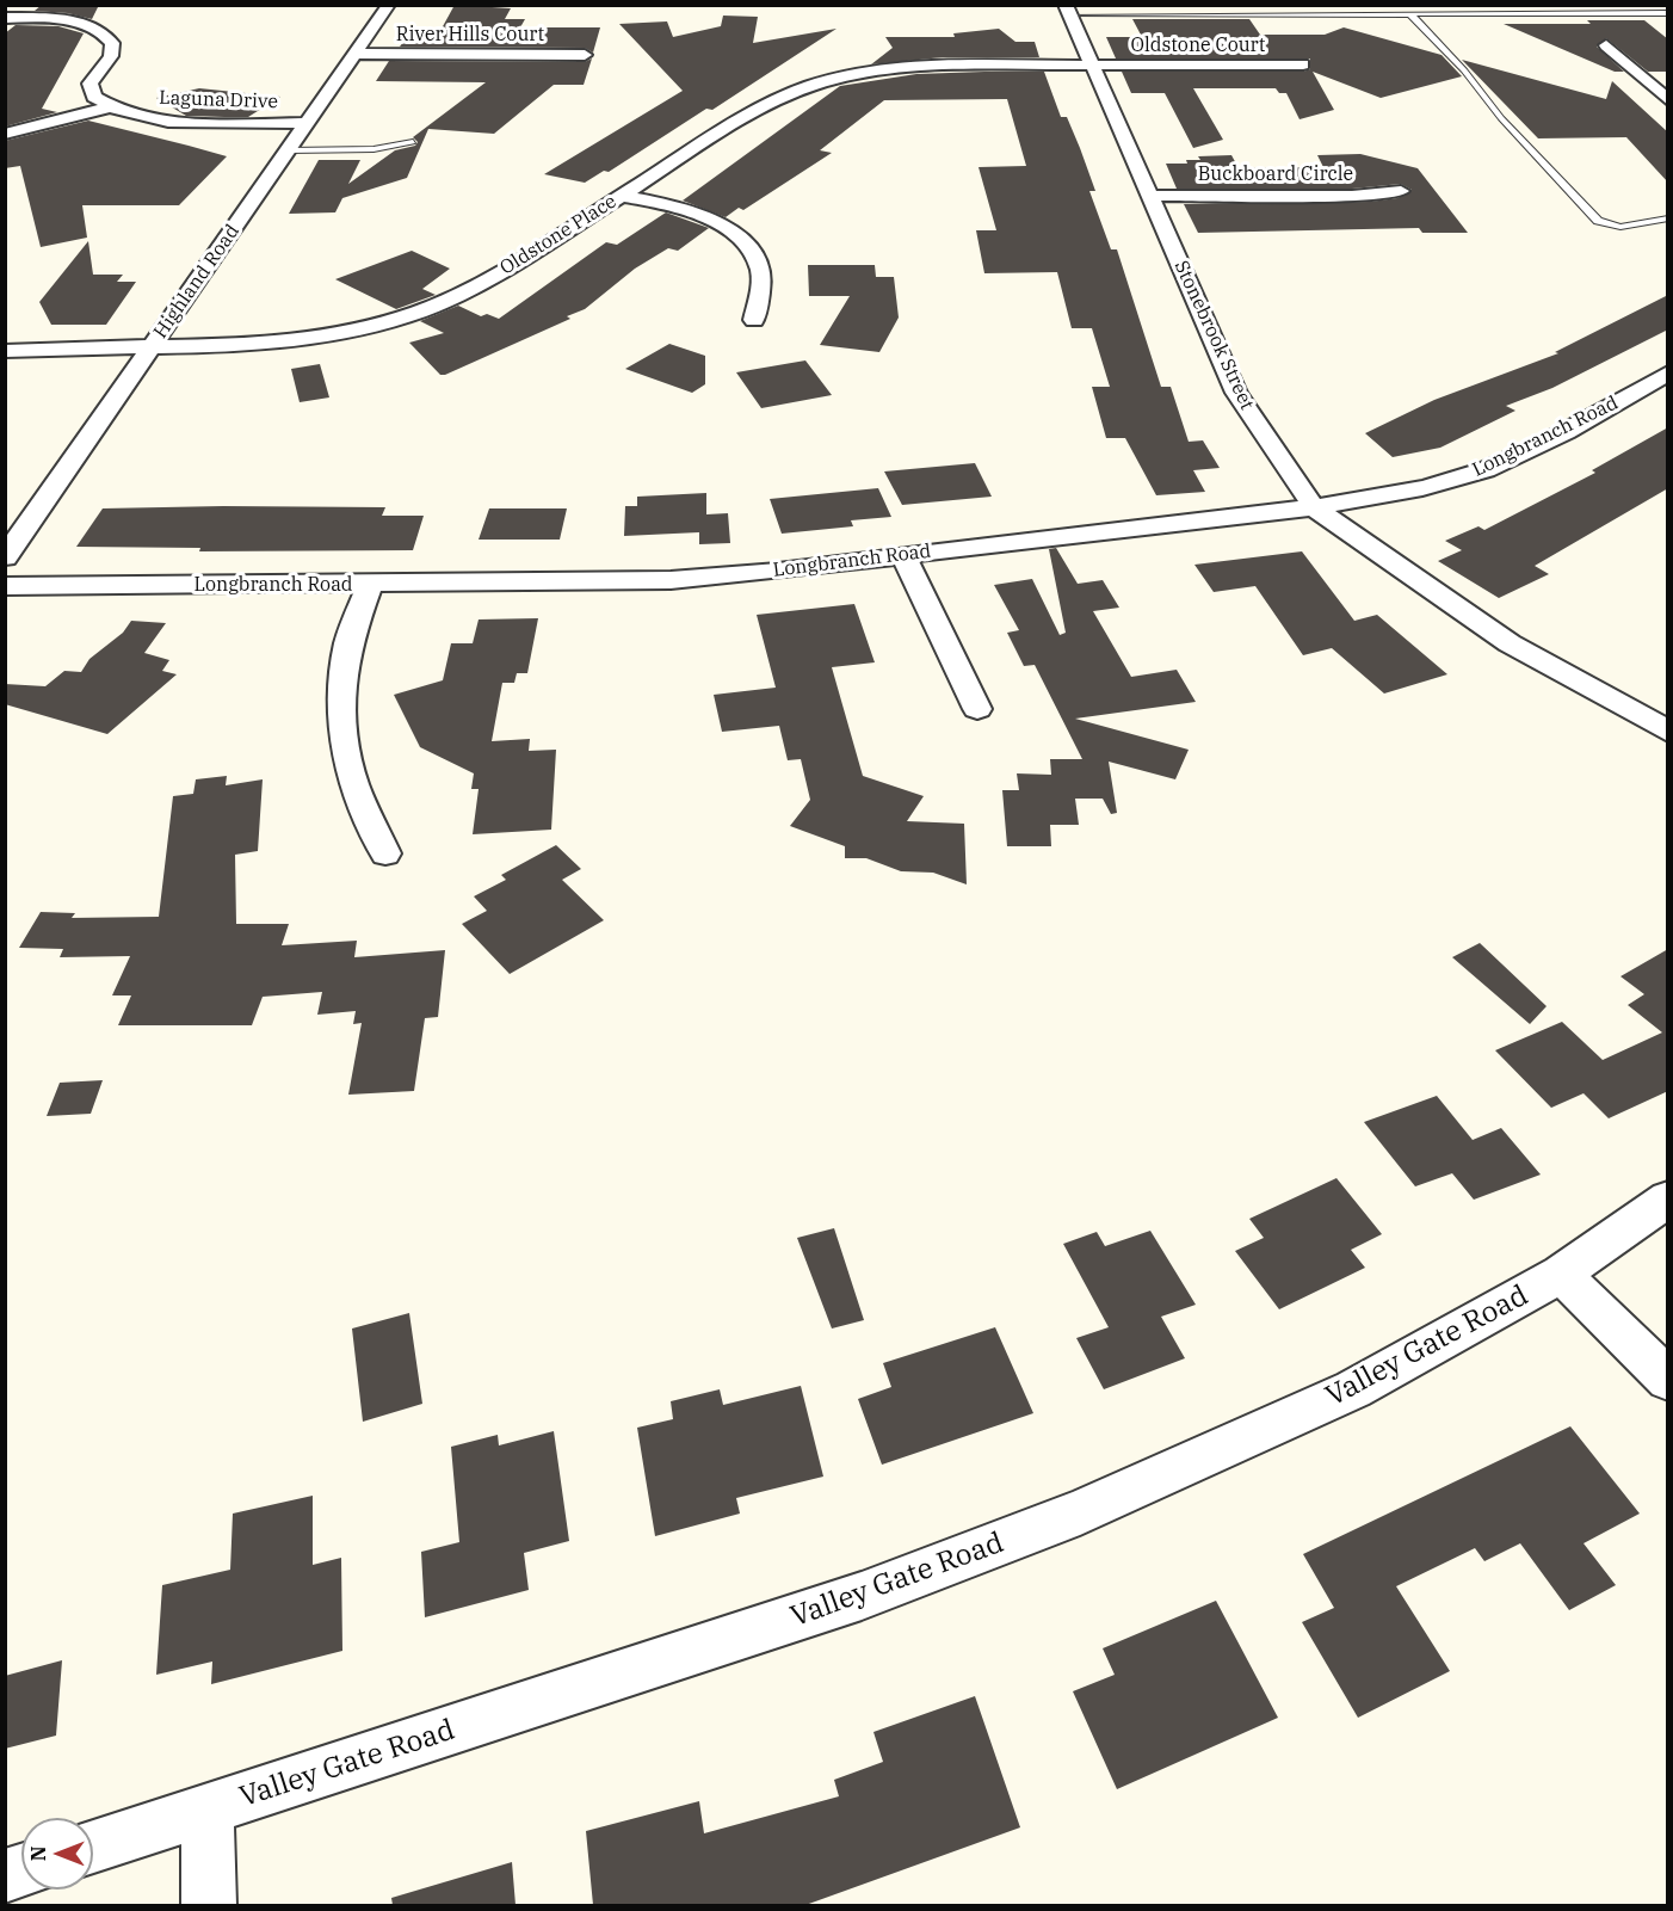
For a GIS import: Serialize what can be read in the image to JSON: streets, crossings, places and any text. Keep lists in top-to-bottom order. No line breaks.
{"streets":{"street":["River Hills Court","Oldstone Court","Laguna Drive","Buckboard Circle","Oldstone Place","Highland Road","Stonebrook Street","Longbranch Road","Valley Gate Road"]},"crossings":[["River Hills Court","Highland Road"],["Oldstone Court","Oldstone Place"],["Oldstone Court","Stonebrook Street"],["Laguna Drive","Highland Road"],["Buckboard Circle","Stonebrook Street"],["Oldstone Place","Highland Road"],["Oldstone Place","Stonebrook Street"],["Stonebrook Street","Longbranch Road"]],"north":"left"}
